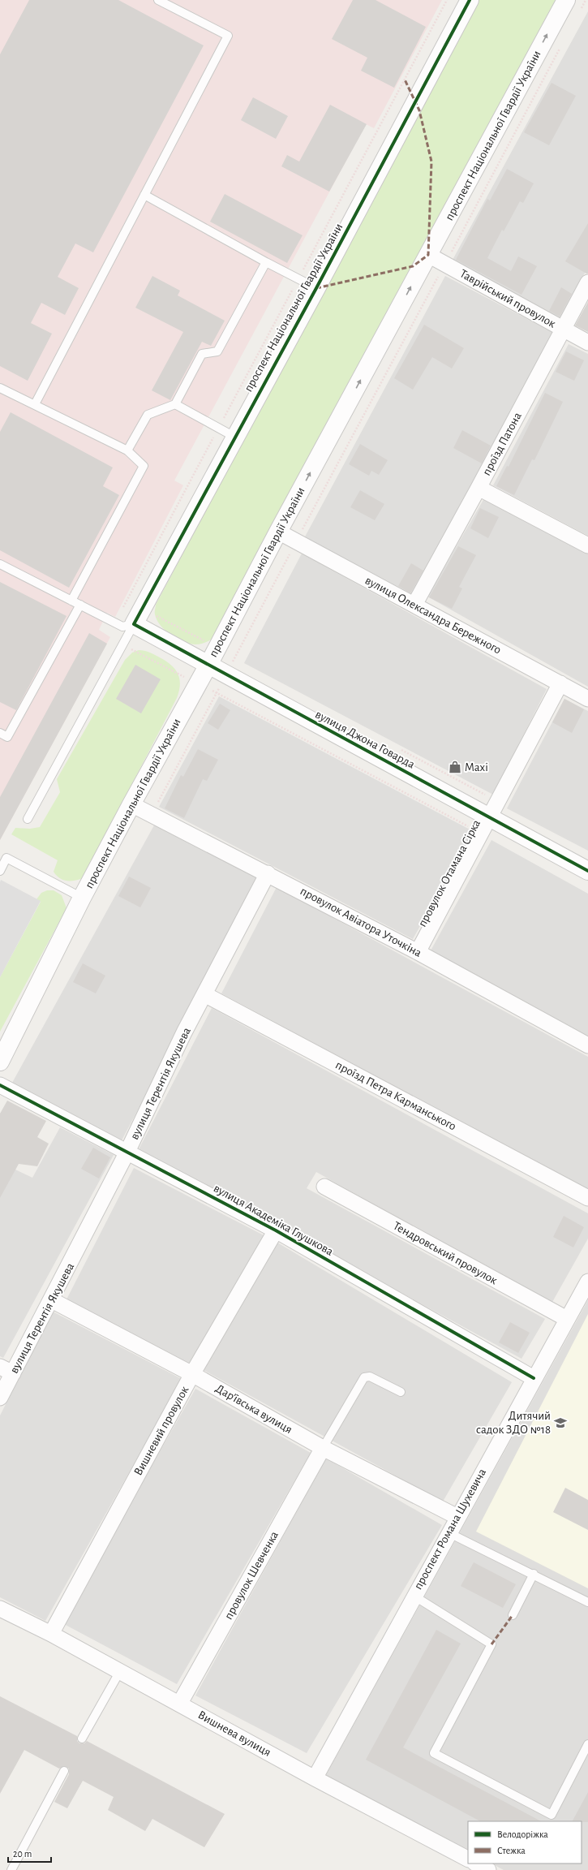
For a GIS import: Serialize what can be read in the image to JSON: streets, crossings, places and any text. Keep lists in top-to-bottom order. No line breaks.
{"streets":{"street":["проспект Національної Гвардії України","Таврійський провулок","проїзд Патона","вулиця Олександра Бережного","вулиця Джона Говарда","провулок Отамана Сірка","провулок Авіатора Уточкіна","вулиця Терентія Якушева","проїзд Петра Карманського","вулиця Академіка Глушкова","Тендровський провулок","Дар'ївська вулиця","Вишневий провулок","проспект Романа Шухевича","провулок Шевченка","Вишнева вулиця"]},"crossings":[["проспект Національної Гвардії України","Таврійський провулок"],["проспект Національної Гвардії України","вулиця Олександра Бережного"],["проспект Національної Гвардії України","вулиця Джона Говарда"],["проспект Національної Гвардії України","провулок Авіатора Уточкіна"],["Таврійський провулок","проїзд Патона"],["проїзд Патона","вулиця Олександра Бережного"],["вулиця Олександра Бережного","провулок Отамана Сірка"],["вулиця Джона Говарда","провулок Отамана Сірка"],["провулок Отамана Сірка","провулок Авіатора Уточкіна"],["провулок Авіатора Уточкіна","вулиця Терентія Якушева"],["вулиця Терентія Якушева","проїзд Петра Карманського"],["вулиця Терентія Якушева","вулиця Академіка Глушкова"],["вулиця Терентія Якушева","Дар'ївська вулиця"],["вулиця Академіка Глушкова","Вишневий провулок"],["вулиця Академіка Глушкова","проспект Романа Шухевича"],["Тендровський провулок","проспект Романа Шухевича"],["Дар'ївська вулиця","Вишневий провулок"],["Дар'ївська вулиця","проспект Романа Шухевича"],["Дар'ївська вулиця","провулок Шевченка"],["Вишневий провулок","Вишнева вулиця"],["проспект Романа Шухевича","Вишнева вулиця"],["провулок Шевченка","Вишнева вулиця"]],"places":{"shop":["Maxi"],"school or university":["Дитячий садок ЗДО №18"]},"legend":["Велодоріжка","Стежка"],"scale_bar":"20 m"}
